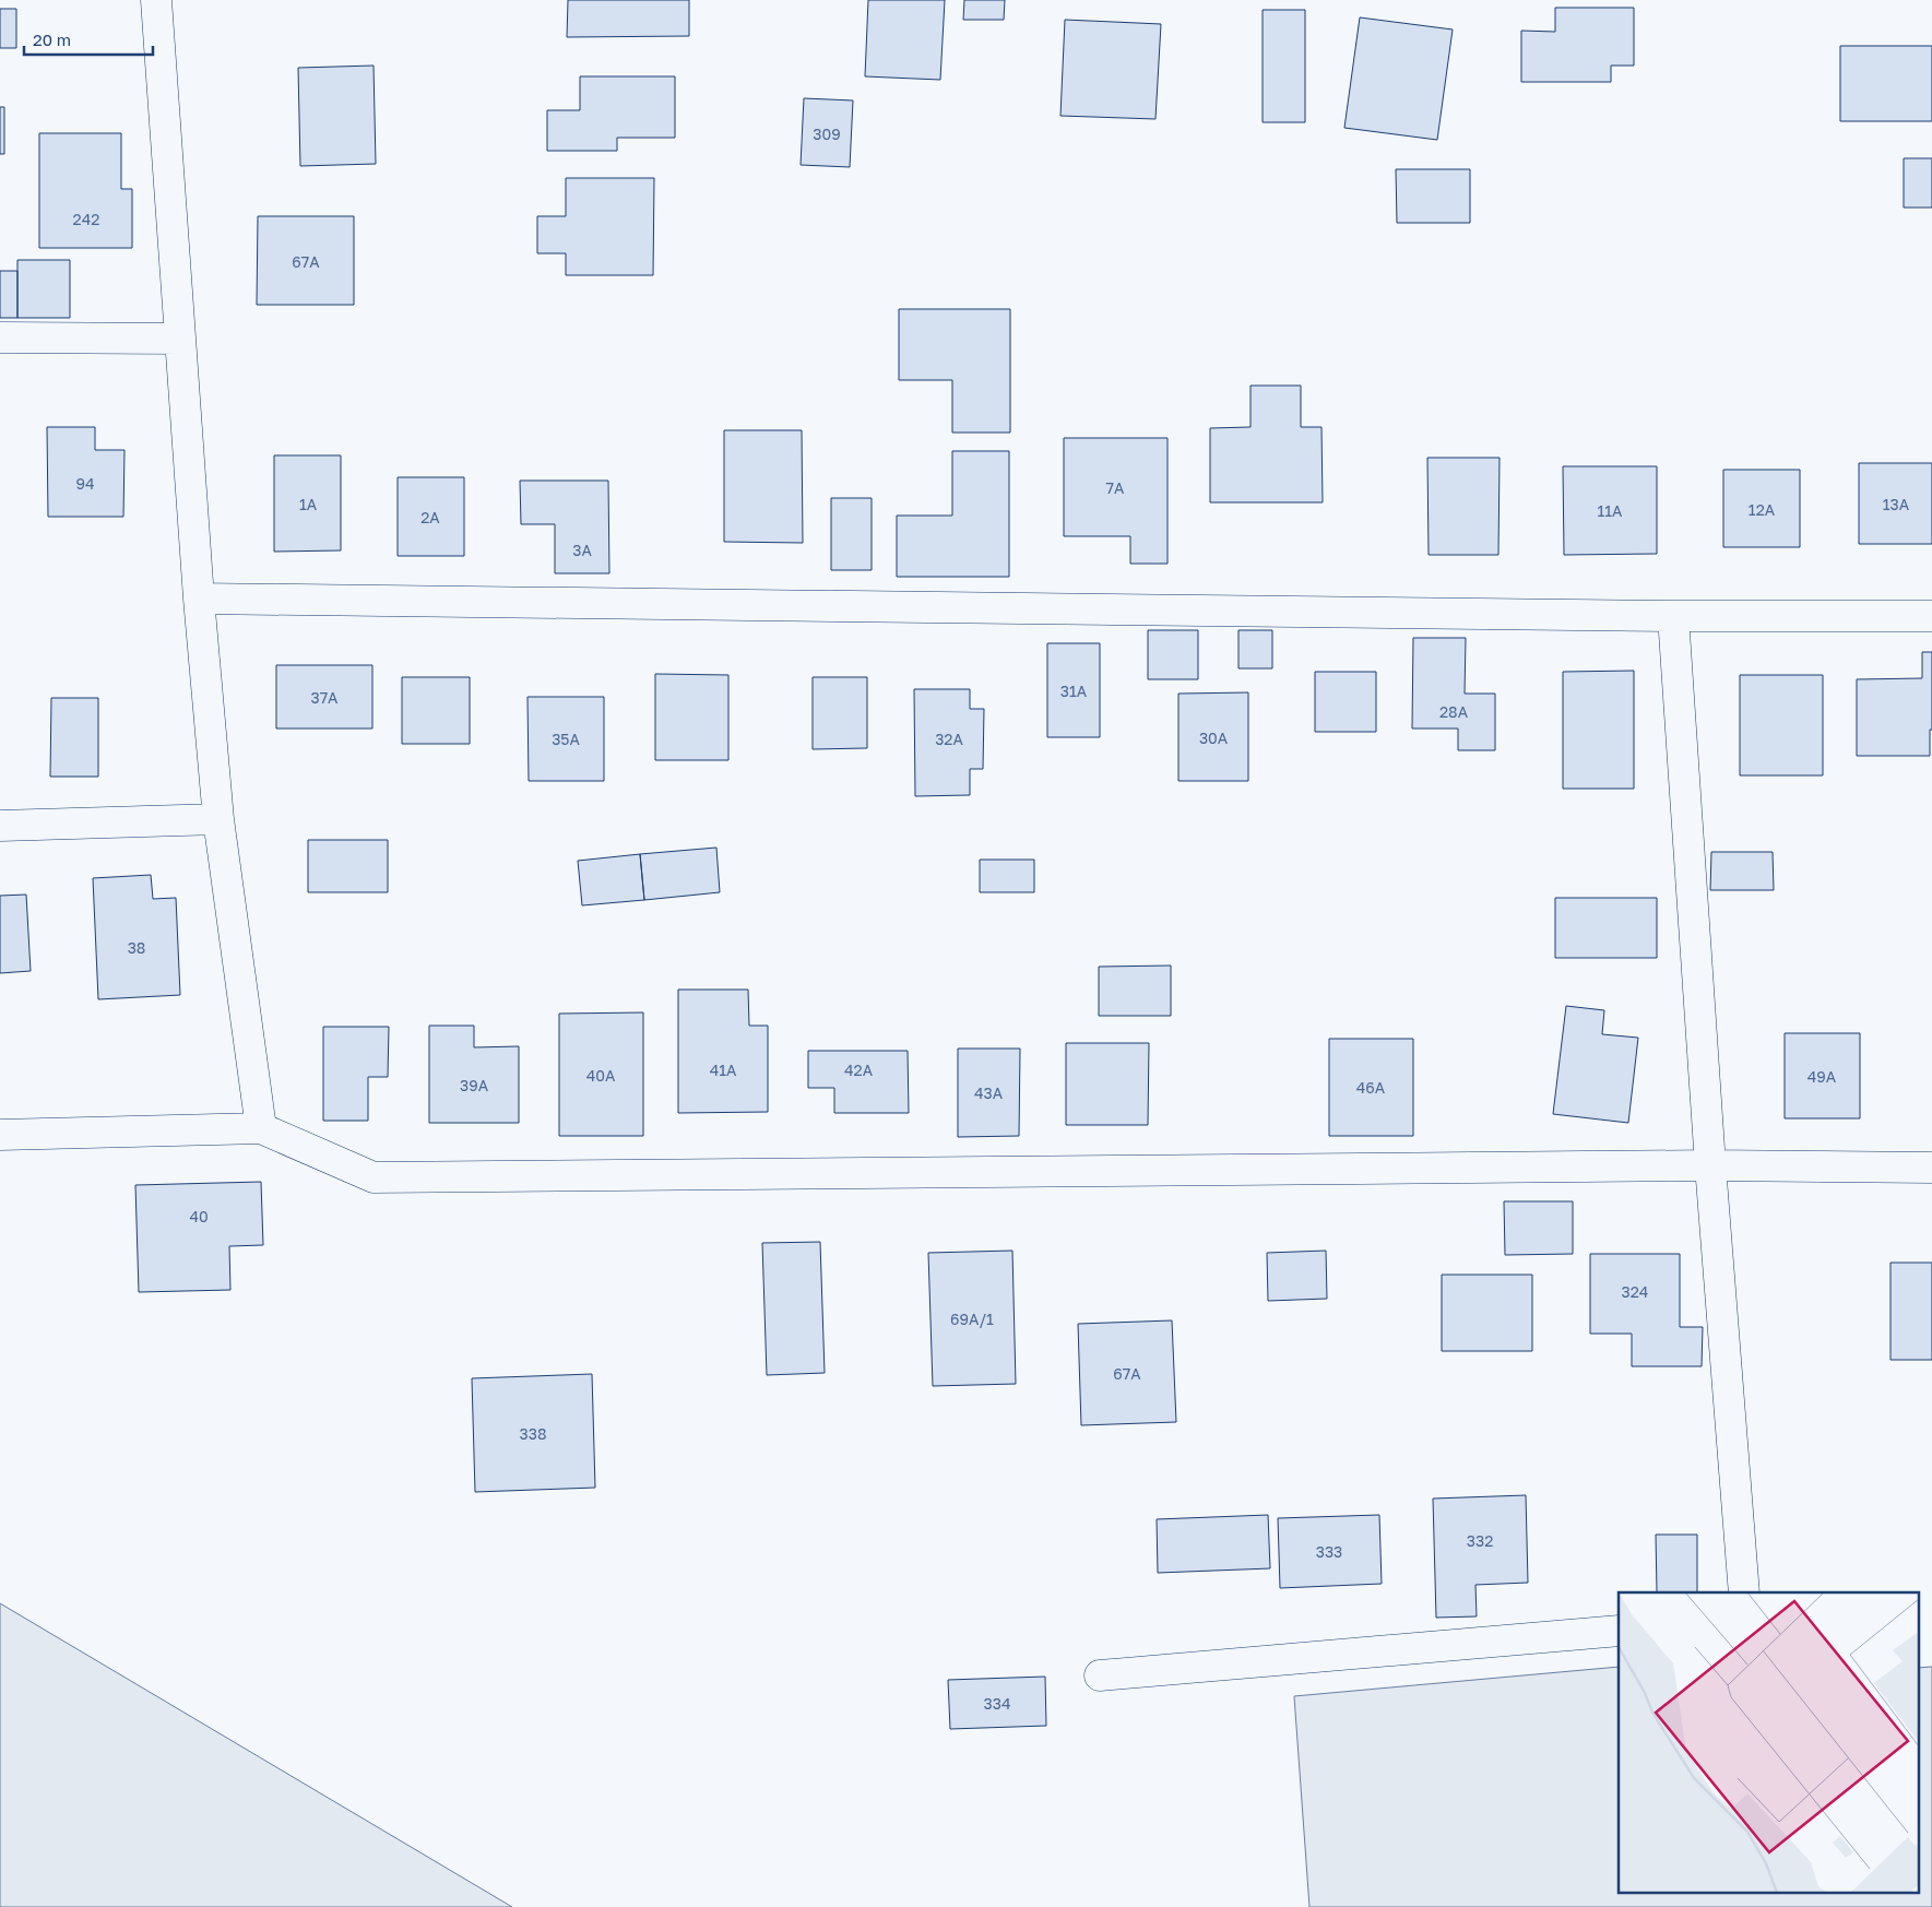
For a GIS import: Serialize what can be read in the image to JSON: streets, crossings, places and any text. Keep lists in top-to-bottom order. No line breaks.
{"house_numbers":["309","242","67А","94","7А","1А","13А","12А","11А","2А","3А","31А","37А","28А","30А","35А","32А","38","41А","42А","40А","49А","39А","46А","43А","40","324","69А/1","67А","338","332","333","334"],"scale_bar":"20 m"}
